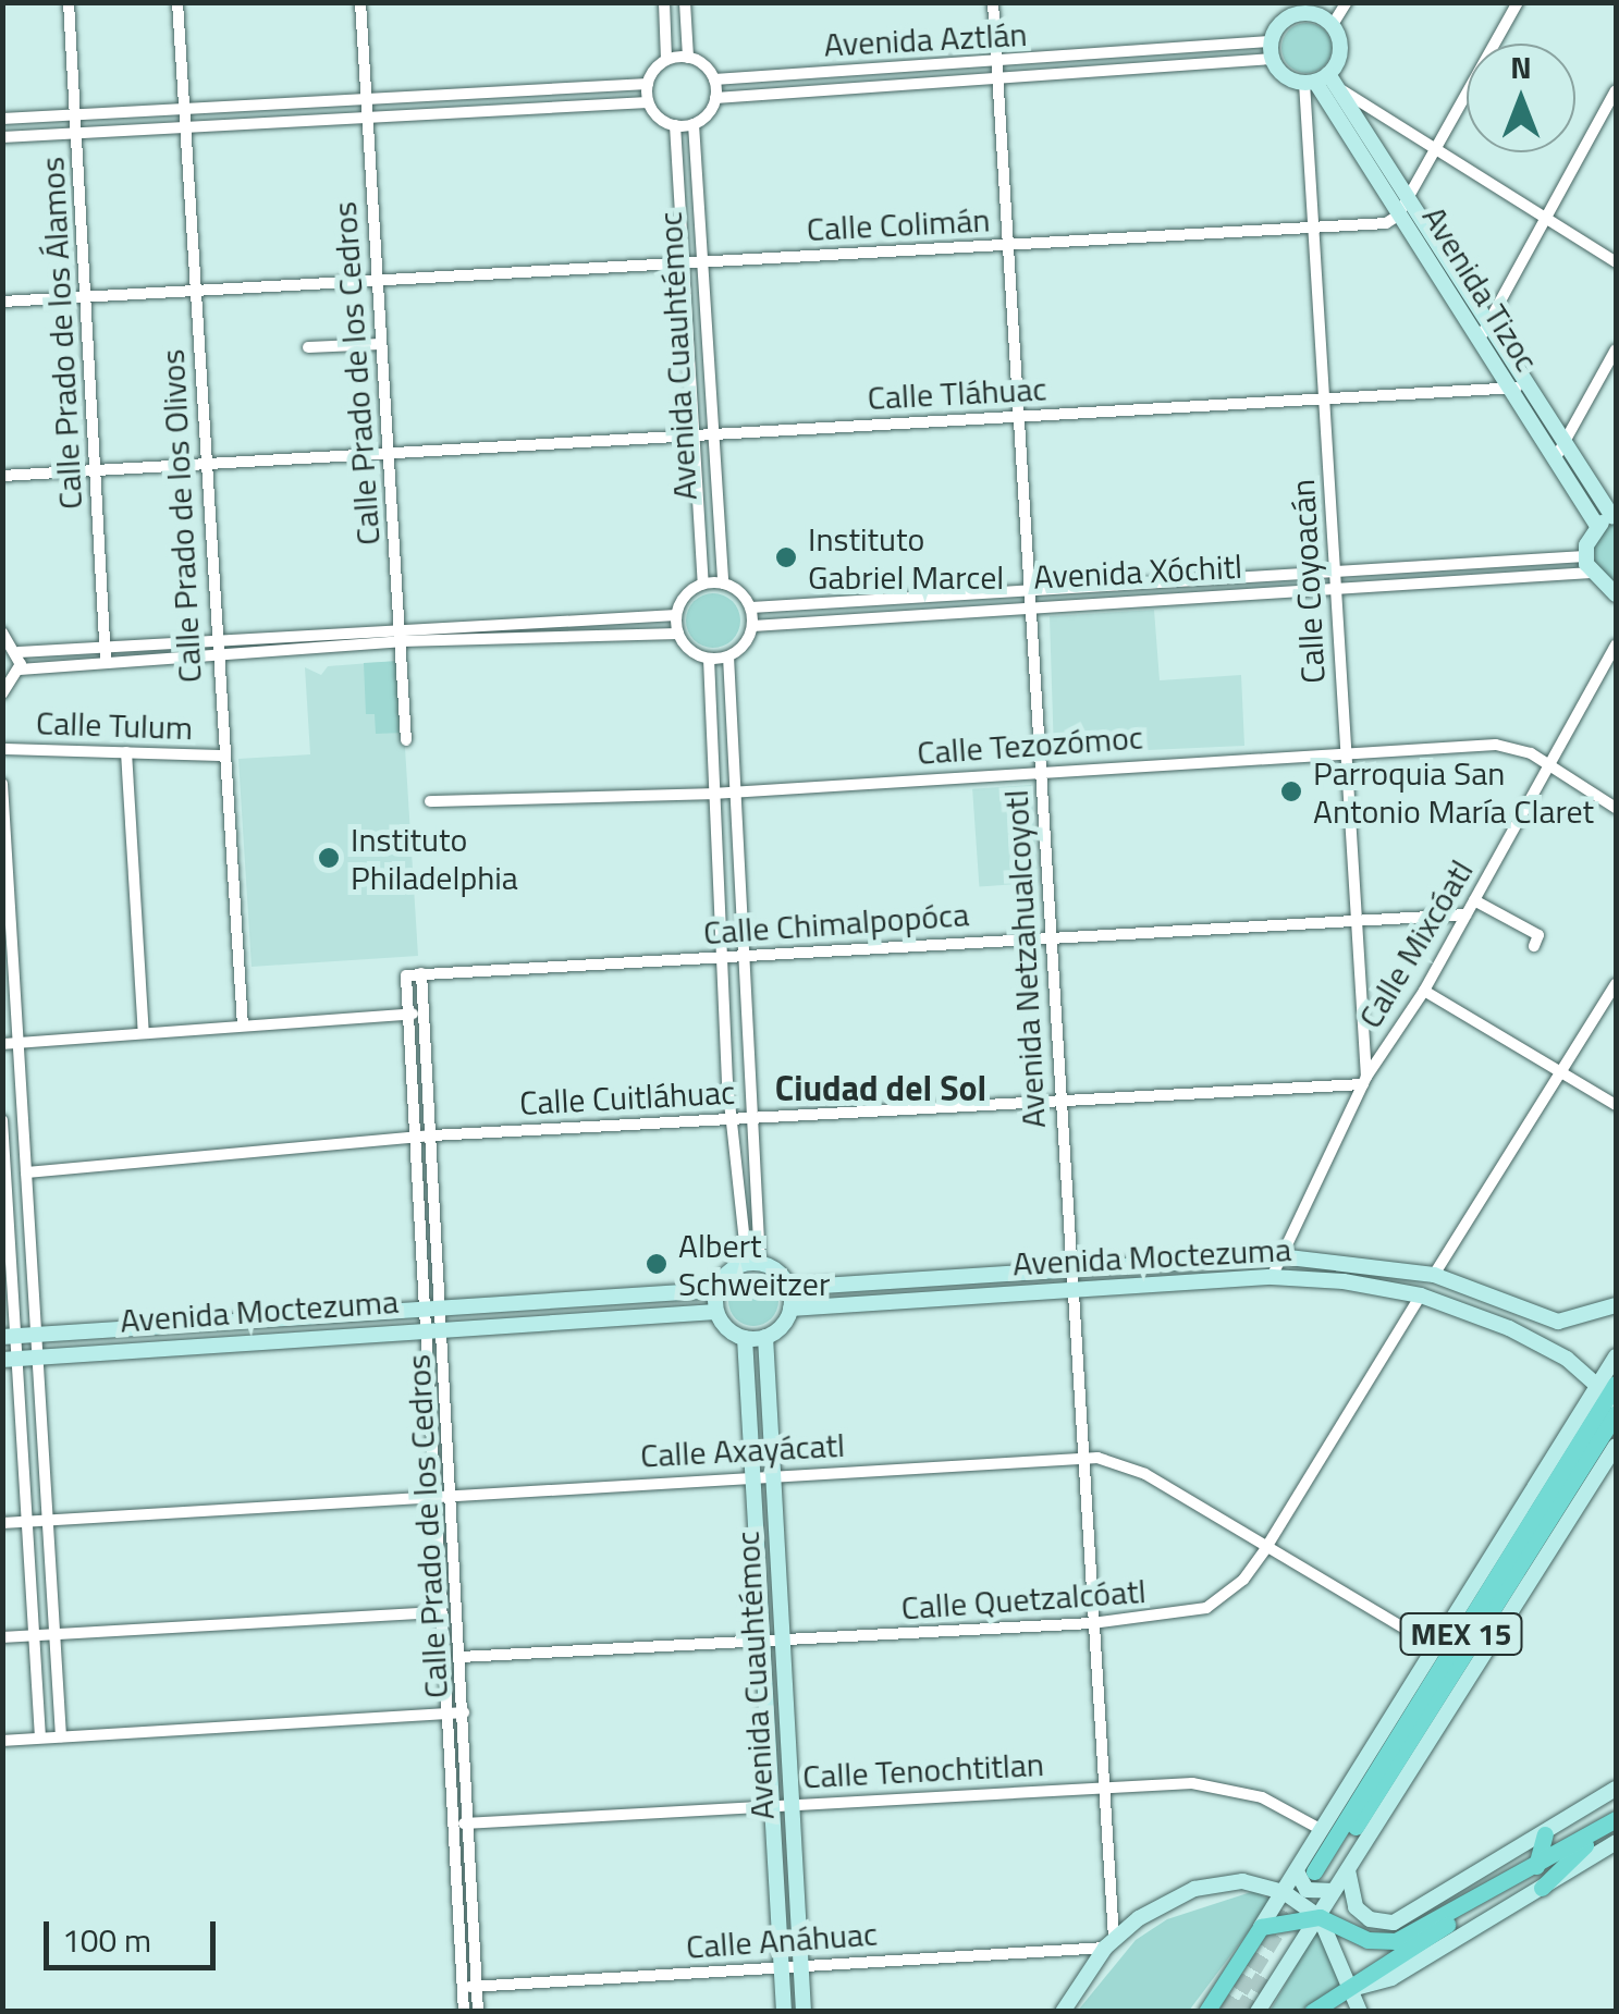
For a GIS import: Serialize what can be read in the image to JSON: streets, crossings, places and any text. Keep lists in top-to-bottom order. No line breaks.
{"streets":{"main road":["MEX 15"],"street":["Avenida Aztlán","Calle Colimán","Avenida Tizoc","Calle Prado de los Álamos","Avenida Cuauhtémoc","Calle Prado de los Cedros","Calle Tláhuac","Calle Prado de los Olivos","Avenida Xóchitl","Calle Coyoacán","Calle Tulum","Calle Tezozómoc","Calle Chimalpopóca","Calle Mixcóatl","Avenida Netzahualcoyotl","Calle Cuitláhuac","Avenida Moctezuma","Calle Axayácatl","Calle Quetzalcóatl","Calle Tenochtitlan","Calle Anáhuac"]},"crossings":[["Avenida Aztlán","Avenida Tizoc"],["Avenida Aztlán","Avenida Cuauhtémoc"],["Avenida Aztlán","Calle Coyoacán"],["Avenida Aztlán","Avenida Netzahualcoyotl"],["Calle Colimán","Avenida Tizoc"],["Calle Colimán","Calle Prado de los Álamos"],["Calle Colimán","Avenida Cuauhtémoc"],["Calle Colimán","Calle Prado de los Cedros"],["Calle Colimán","Calle Prado de los Olivos"],["Calle Colimán","Calle Coyoacán"],["Calle Colimán","Avenida Netzahualcoyotl"],["Avenida Tizoc","Calle Tláhuac"],["Avenida Tizoc","Calle Coyoacán"],["Calle Prado de los Álamos","Calle Tláhuac"],["Avenida Cuauhtémoc","Calle Tláhuac"],["Avenida Cuauhtémoc","Avenida Xóchitl"],["Avenida Cuauhtémoc","Avenida Moctezuma"],["Avenida Cuauhtémoc","Calle Axayácatl"],["Avenida Cuauhtémoc","Calle Quetzalcóatl"],["Avenida Cuauhtémoc","Calle Tenochtitlan"],["Avenida Cuauhtémoc","Calle Anáhuac"],["Calle Prado de los Cedros","Calle Tláhuac"],["Calle Prado de los Cedros","Calle Chimalpopóca"],["Calle Prado de los Cedros","Calle Cuitláhuac"],["Calle Prado de los Cedros","Avenida Moctezuma"],["Calle Prado de los Cedros","Calle Axayácatl"],["Calle Prado de los Cedros","Calle Quetzalcóatl"],["Calle Prado de los Cedros","Calle Tenochtitlan"],["Calle Prado de los Cedros","Calle Anáhuac"],["Calle Tláhuac","Calle Prado de los Olivos"],["Calle Tláhuac","Calle Coyoacán"],["Calle Tláhuac","Avenida Netzahualcoyotl"],["Calle Prado de los Olivos","Calle Tulum"],["Avenida Xóchitl","Calle Coyoacán"],["Avenida Xóchitl","Avenida Netzahualcoyotl"],["Calle Coyoacán","Calle Tezozómoc"],["Calle Coyoacán","Calle Chimalpopóca"],["Calle Coyoacán","Calle Mixcóatl"],["Calle Coyoacán","Calle Cuitláhuac"],["Calle Tezozómoc","Calle Mixcóatl"],["Calle Tezozómoc","Avenida Netzahualcoyotl"],["Calle Chimalpopóca","Calle Mixcóatl"],["Calle Chimalpopóca","Avenida Netzahualcoyotl"],["Calle Mixcóatl","Calle Cuitláhuac"],["Calle Mixcóatl","Avenida Moctezuma"],["Avenida Netzahualcoyotl","Calle Cuitláhuac"],["Avenida Netzahualcoyotl","Avenida Moctezuma"],["Avenida Netzahualcoyotl","Calle Axayácatl"],["Avenida Netzahualcoyotl","Calle Quetzalcóatl"],["Avenida Netzahualcoyotl","Calle Tenochtitlan"],["Avenida Netzahualcoyotl","Calle Anáhuac"],["Avenida Moctezuma","Calle Quetzalcóatl"],["Avenida Moctezuma","MEX 15"],["Calle Axayácatl","Calle Quetzalcóatl"]],"districts":["Ciudad del Sol"],"places":["Instituto Gabriel Marcel","Parroquia San Antonio María Claret","Instituto Philadelphia","Albert Schweitzer"],"scale_bar":"100 m","north":"top"}
